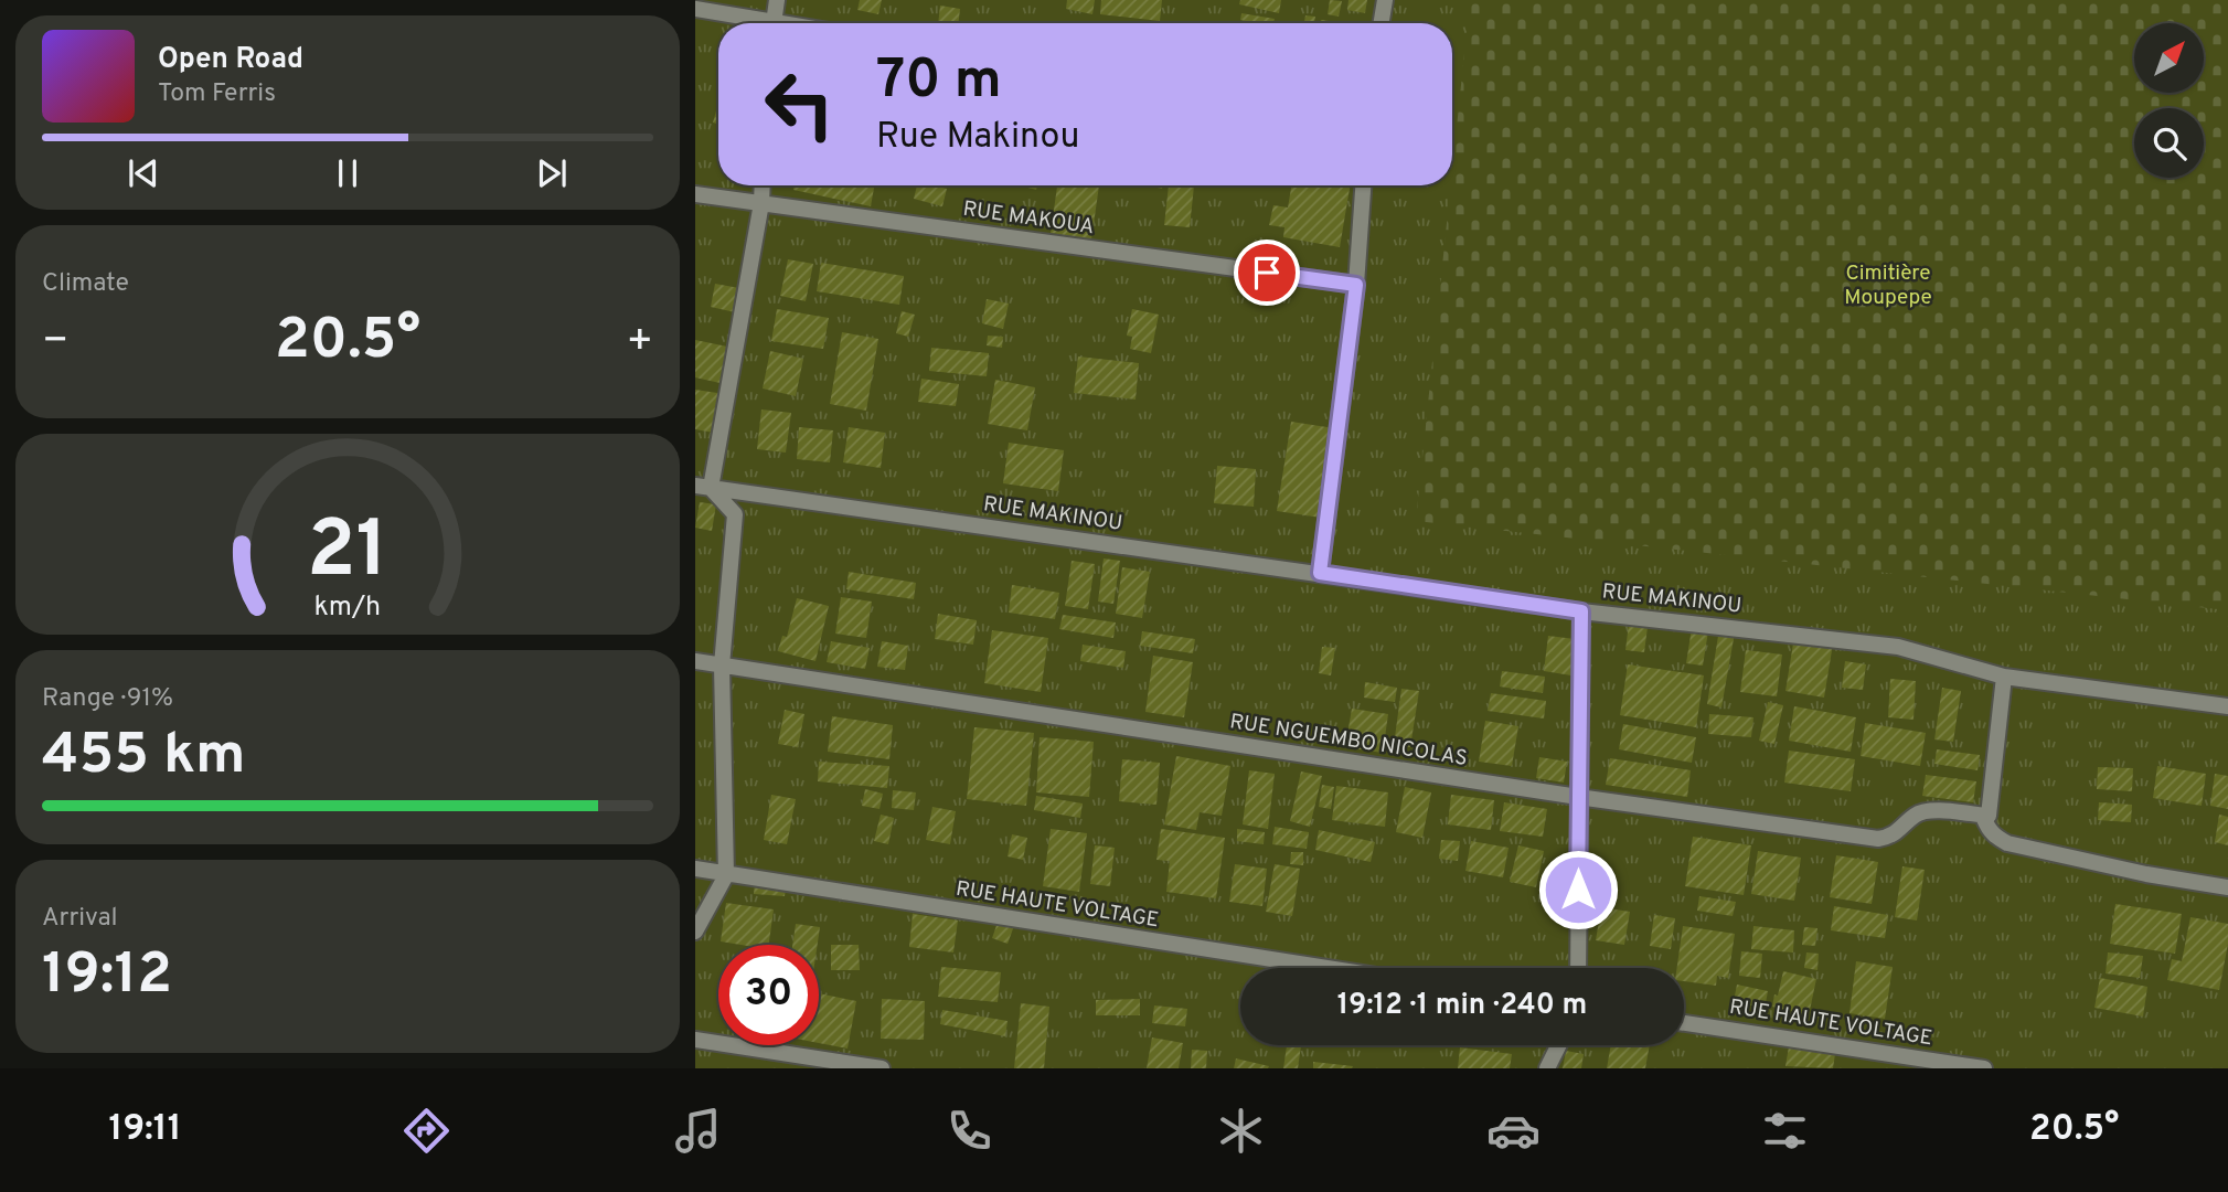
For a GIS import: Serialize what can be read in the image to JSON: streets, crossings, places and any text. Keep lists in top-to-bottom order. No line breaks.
{"streets":{"street":["RUE MAKOUA","RUE MAKINOU","RUE NGUEMBO NICOLAS","RUE HAUTE VOLTAGE"]},"parks":["Cimitière Moupepe"],"north":"top right","page":{"turn":["70 m","Rue Makinou"],"song":["Open Road","Tom Ferris"],"tile":["Climate",["Range · 91%","455 km"],["Arrival","19:12"]],"heat":["−","20.5°","+"],"limit":"30","trip":"19:12 · 1 min · 240 m","tabs":["19:11","20.5°"],"gauge":["21","km/h"]}}
